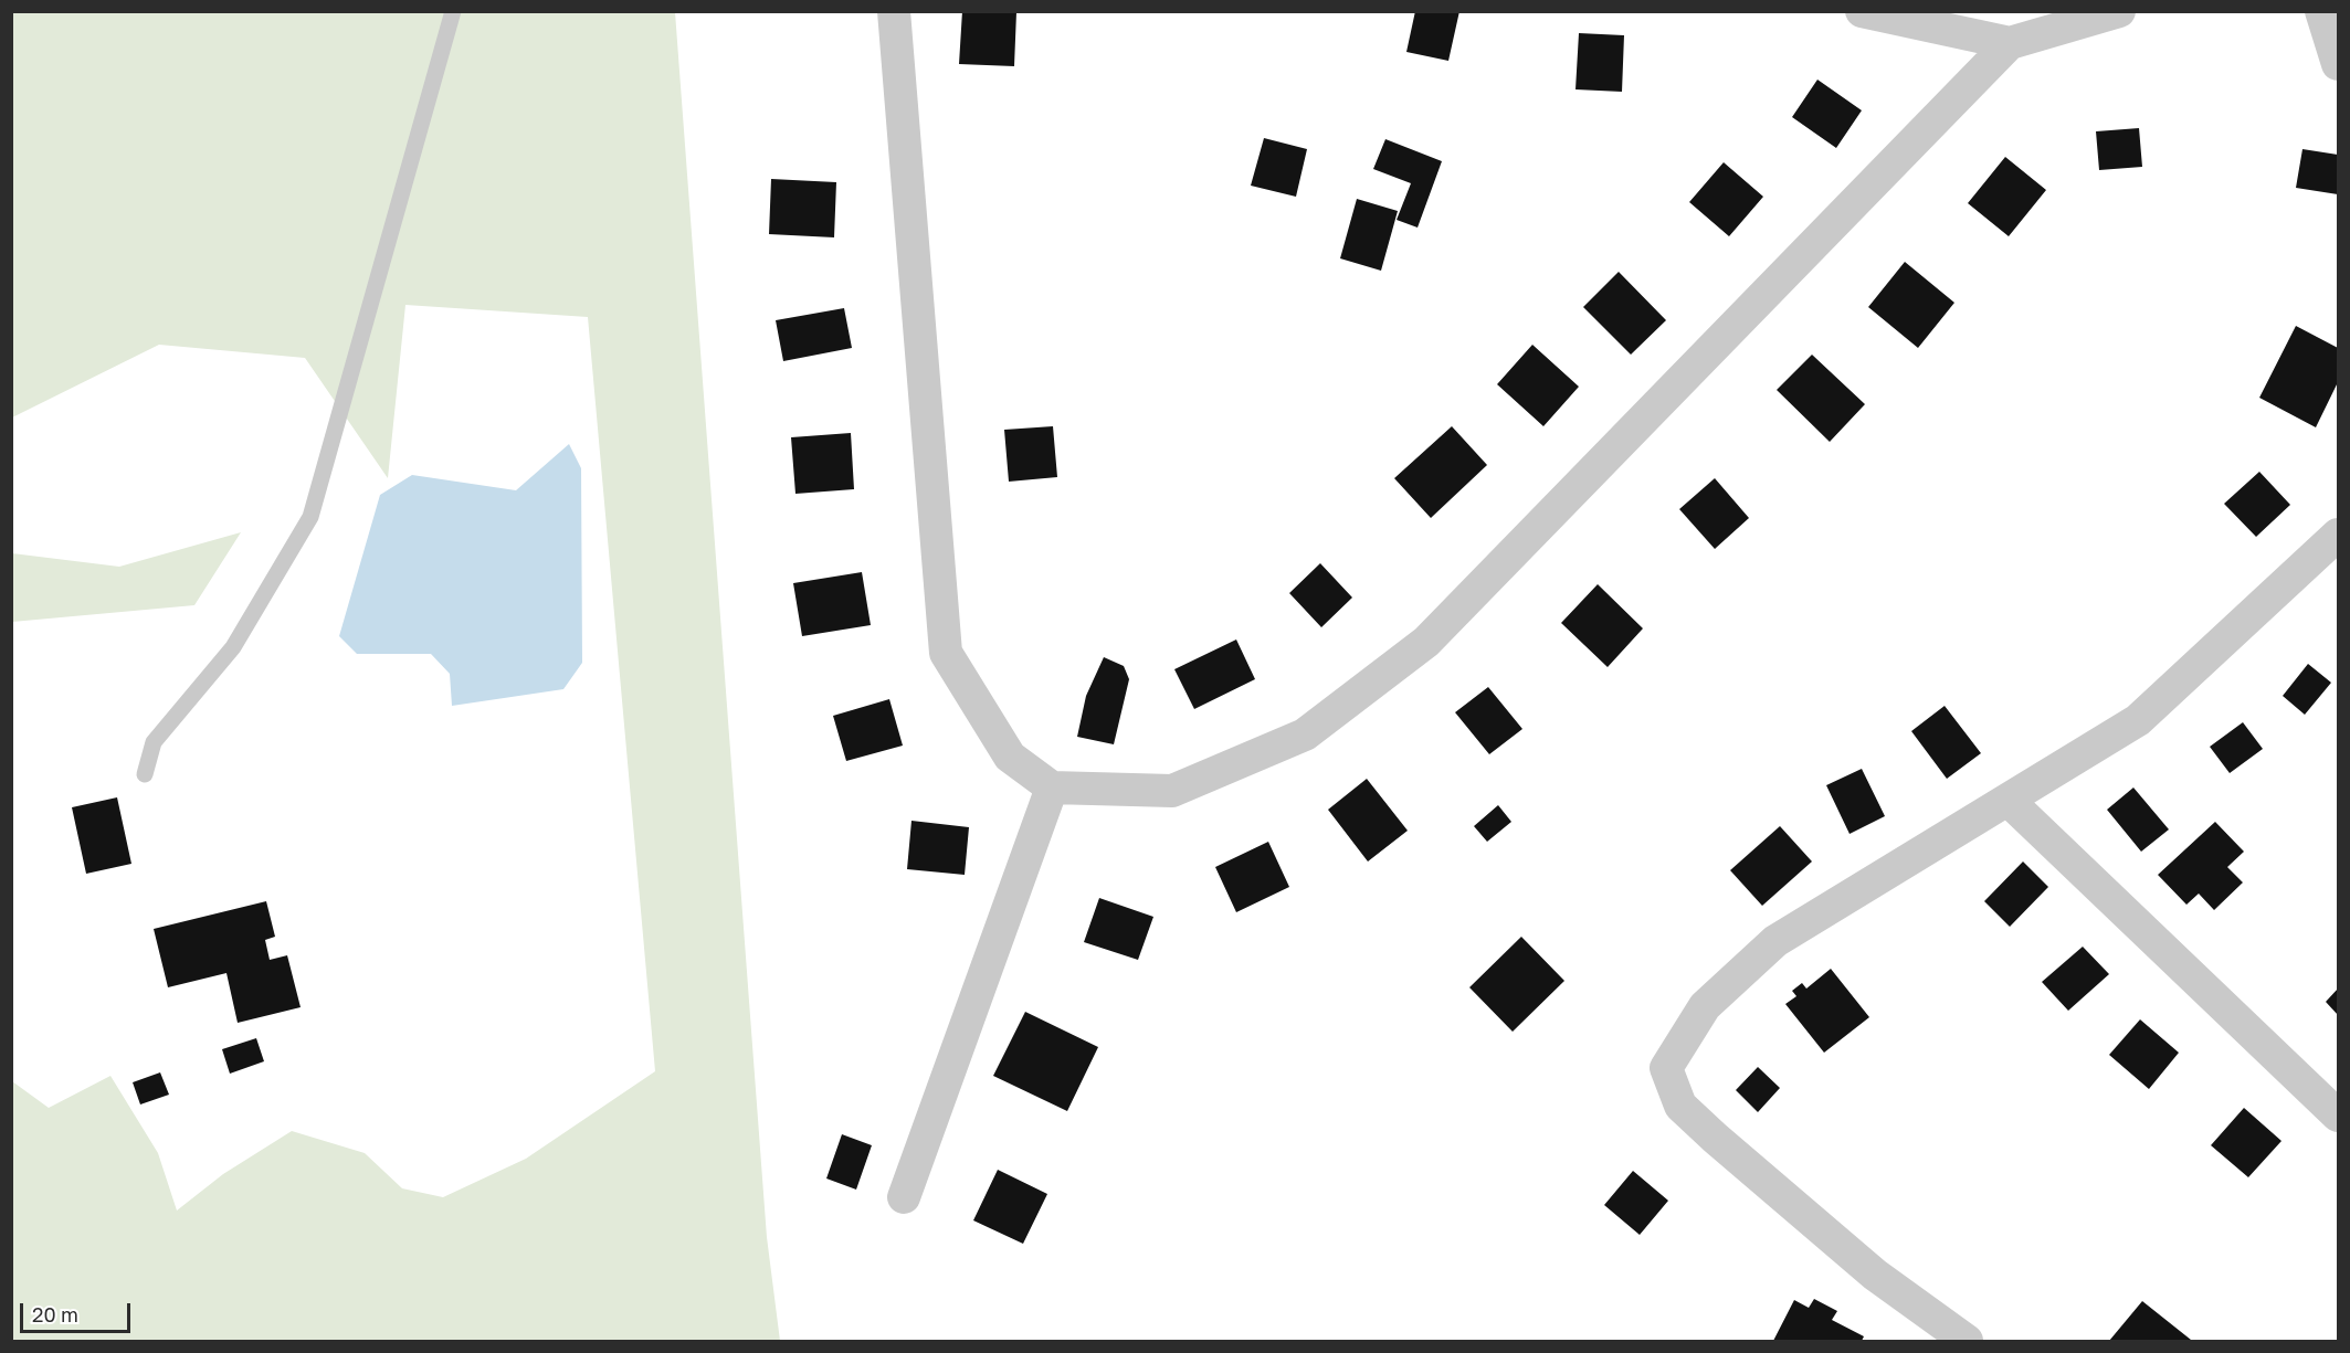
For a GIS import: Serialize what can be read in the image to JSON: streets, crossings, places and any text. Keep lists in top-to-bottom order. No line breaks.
{"scale_bar":"20 m"}
